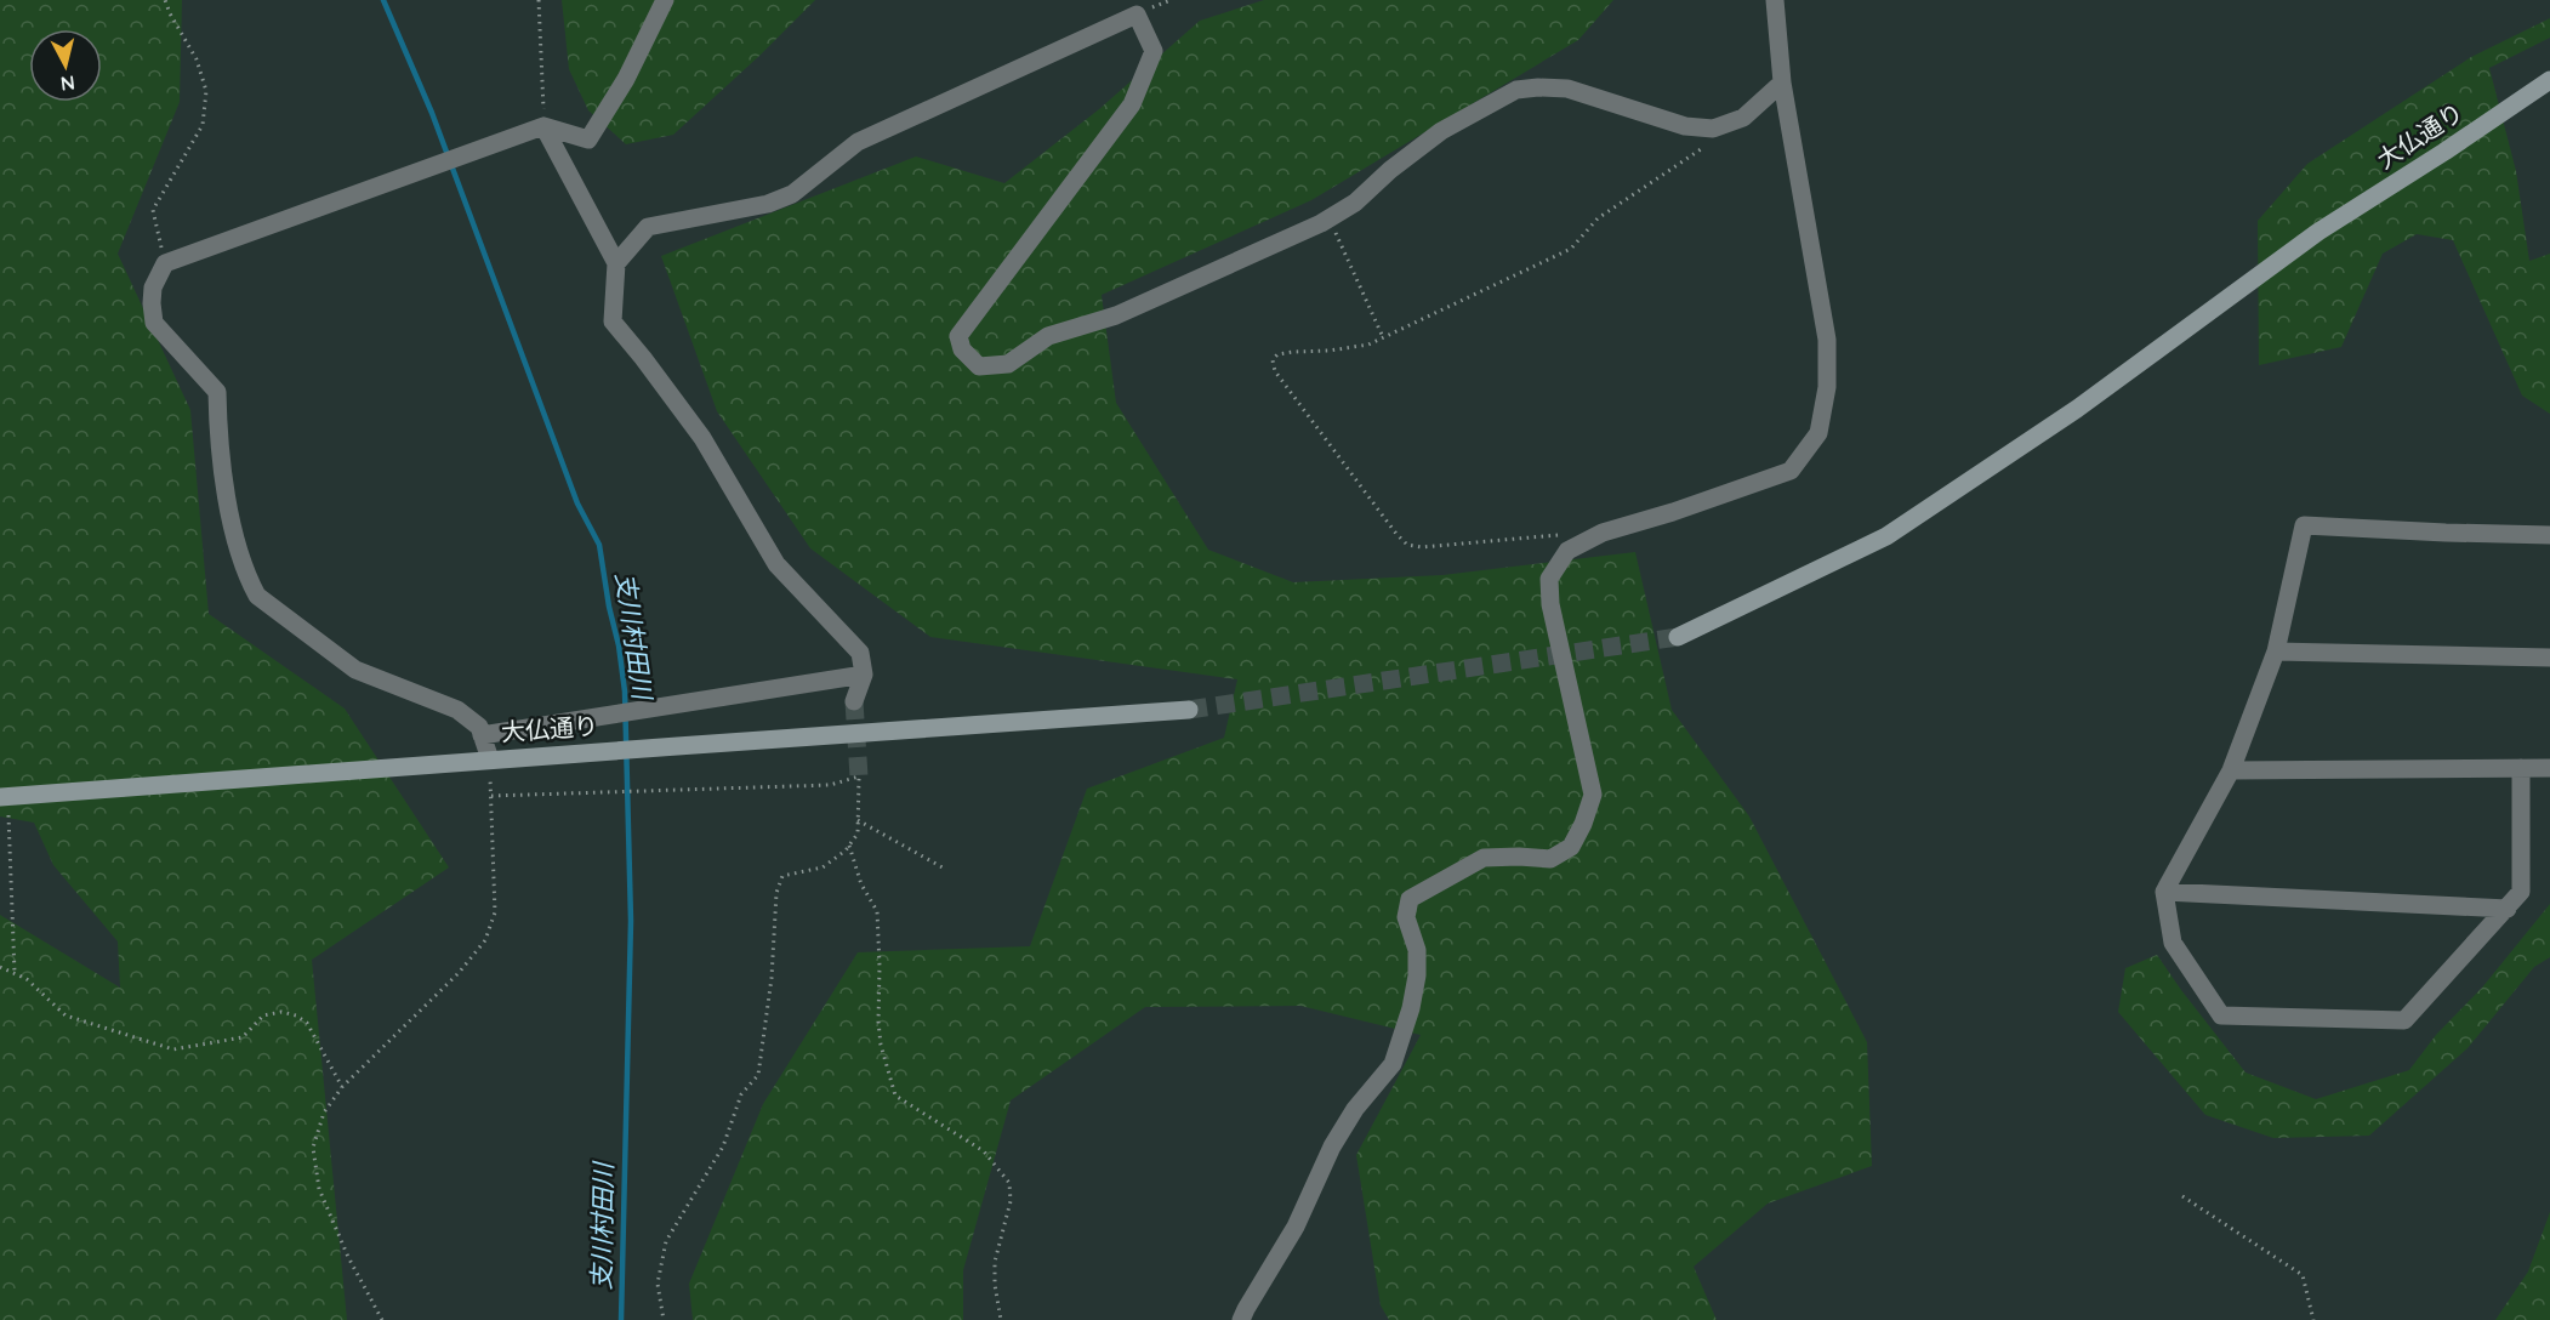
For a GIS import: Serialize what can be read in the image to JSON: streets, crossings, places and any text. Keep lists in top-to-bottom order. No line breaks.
{"streets":{"street":["大仏通り"]},"water":["支川村田川"],"north":"bottom"}
